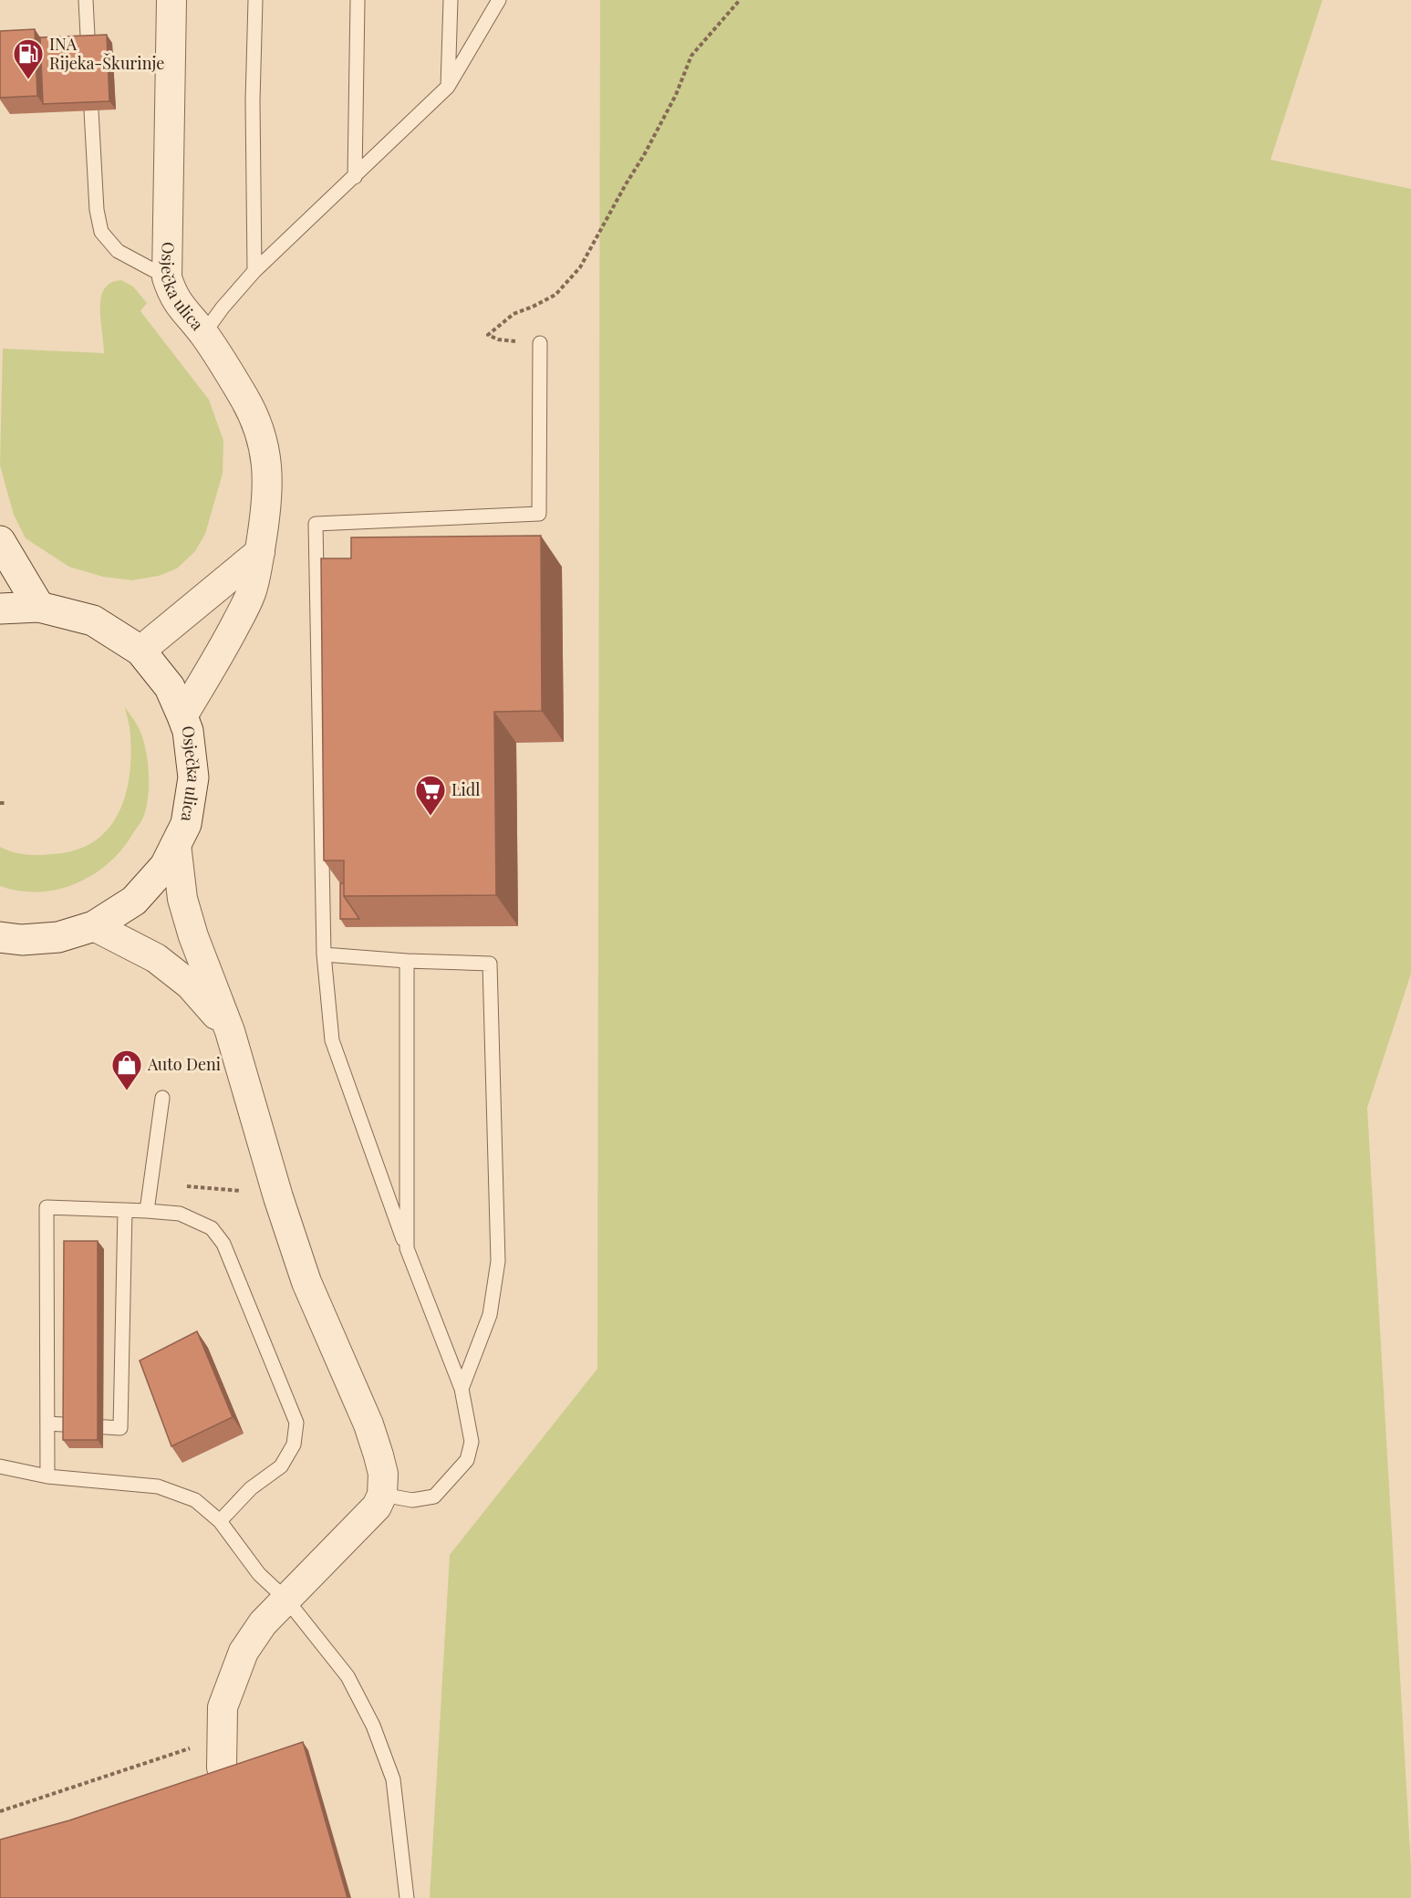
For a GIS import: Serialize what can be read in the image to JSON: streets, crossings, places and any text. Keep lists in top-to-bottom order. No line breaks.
{"streets":{"street":["Osječka ulica"]},"places":{"fuel station":["INA Rijeka-Škurinje"],"supermarket":["Lidl"],"shop":["Auto Deni"]}}
